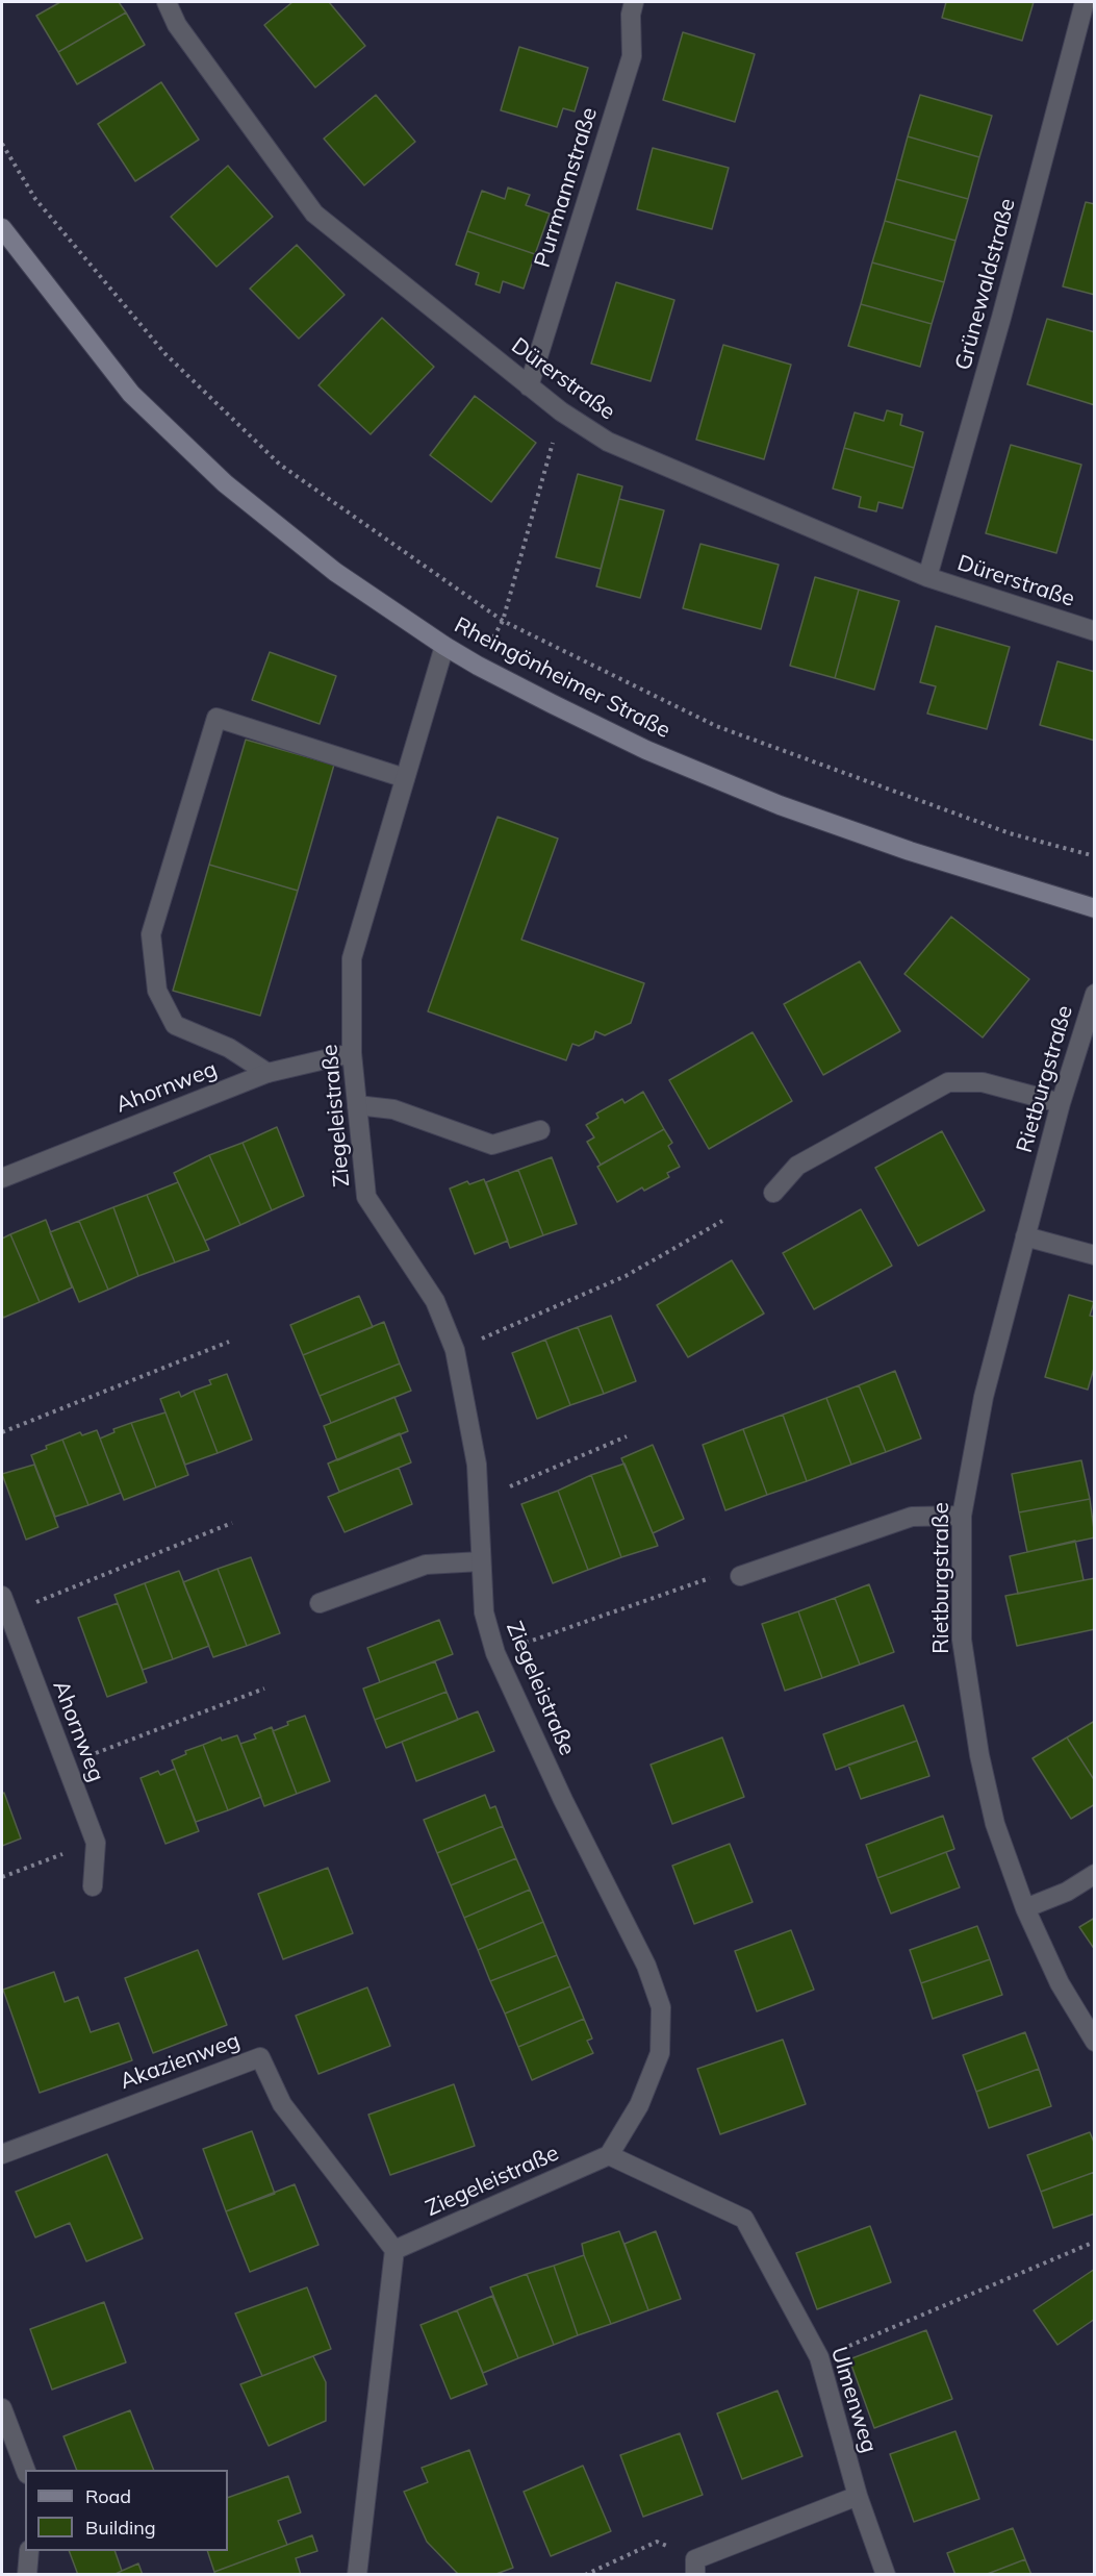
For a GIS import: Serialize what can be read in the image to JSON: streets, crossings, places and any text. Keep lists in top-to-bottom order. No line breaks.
{"streets":{"street":["Purrmannstraße","Grünewaldstraße","Dürerstraße","Rheingönheimer Straße","Rietburgstraße","Ahornweg","Ziegeleistraße","Akazienweg","Ulmenweg"]},"crossings":[["Purrmannstraße","Dürerstraße"],["Grünewaldstraße","Dürerstraße"],["Rheingönheimer Straße","Ziegeleistraße"],["Ahornweg","Ziegeleistraße"],["Ziegeleistraße","Akazienweg"],["Ziegeleistraße","Ulmenweg"]],"legend":["Road","Building"]}
